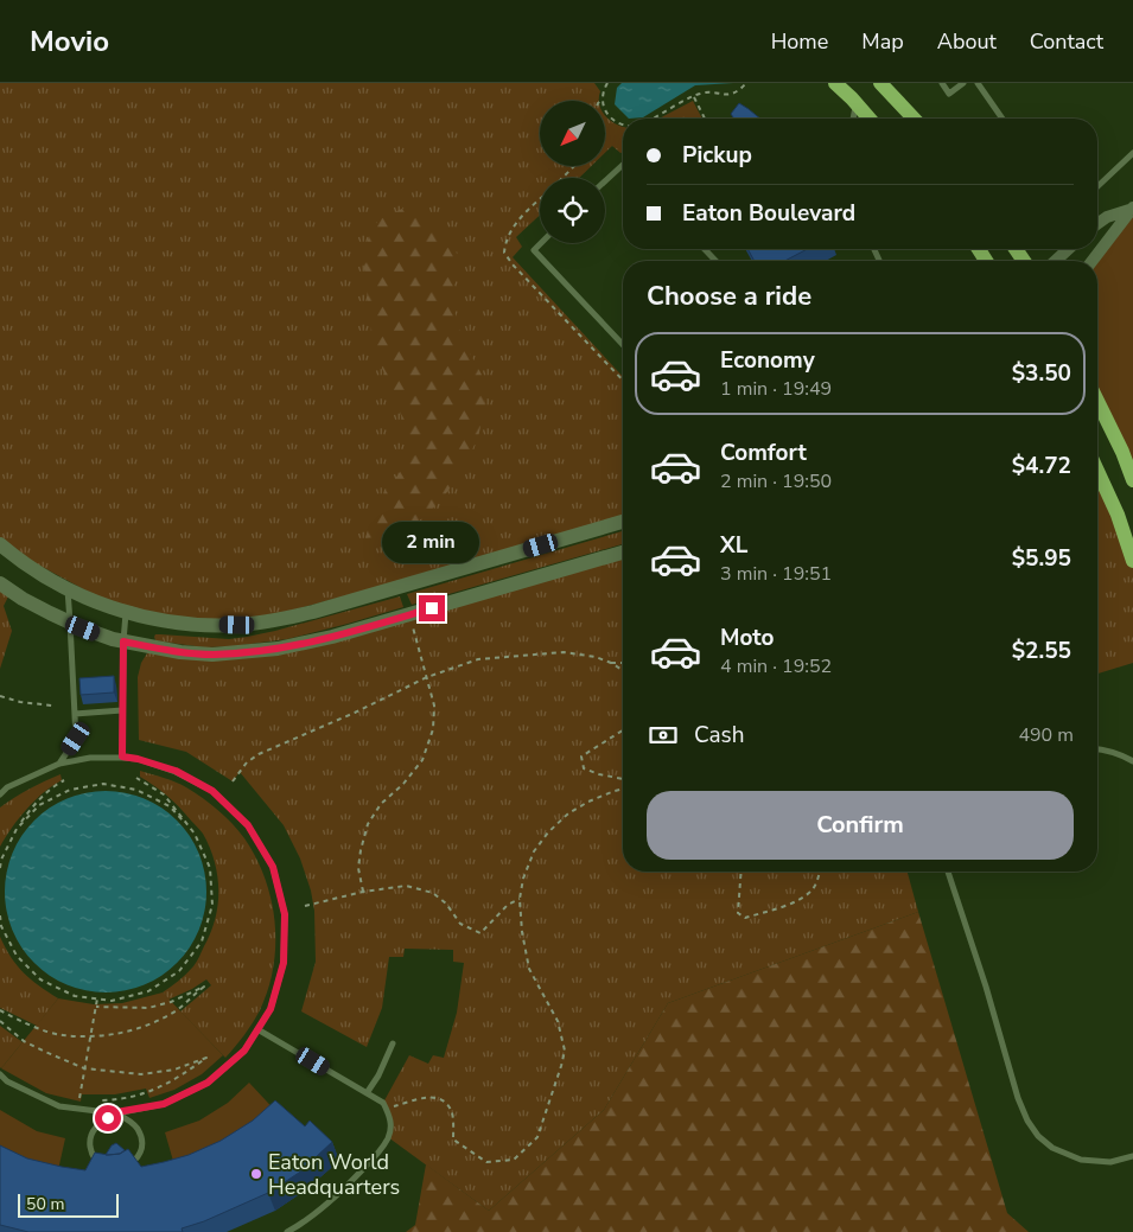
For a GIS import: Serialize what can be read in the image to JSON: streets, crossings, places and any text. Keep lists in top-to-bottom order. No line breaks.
{"places":["Eaton World Headquarters"],"scale_bar":"50 m","north":"bottom left","page":{"header":"Movio","nav":["Home","Map","About","Contact"],"banner":["Pickup","Eaton Boulevard"],"heading":"Choose a ride","list":[{"name":"Economy","note":"1 min · 19:49","value":"$3.50"},{"name":"Comfort","note":"2 min · 19:50","value":"$4.72"},{"name":"XL","note":"3 min · 19:51","value":"$5.95"},{"name":"Moto","note":"4 min · 19:52","value":"$2.55"}],"bubble":"2 min","pay":["Cash","490 m"],"buttons":"Confirm","scale":"50 m"}}
